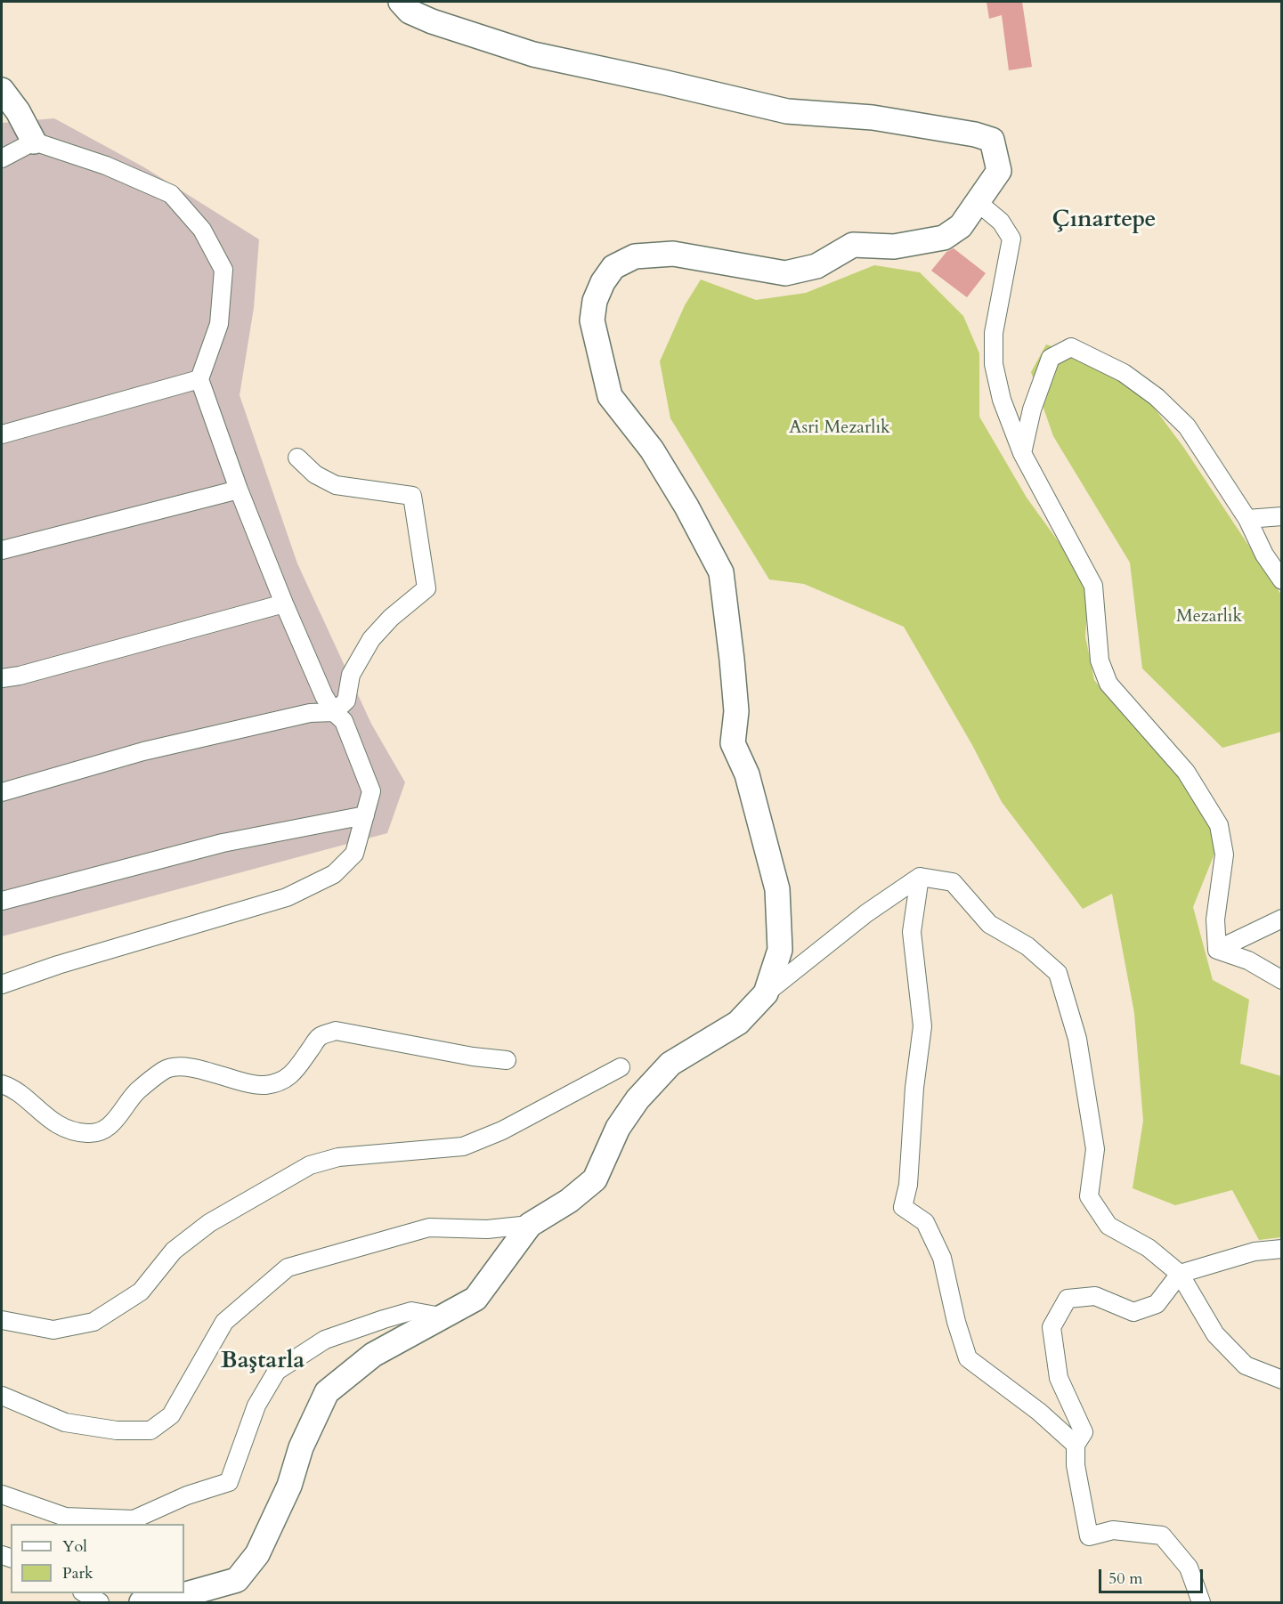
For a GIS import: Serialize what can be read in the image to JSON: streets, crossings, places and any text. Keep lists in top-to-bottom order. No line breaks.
{"districts":["Çınartepe","Baştarla"],"parks":["Asri Mezarlık","Mezarlık"],"legend":["Yol","Park"],"scale_bar":"50 m"}
